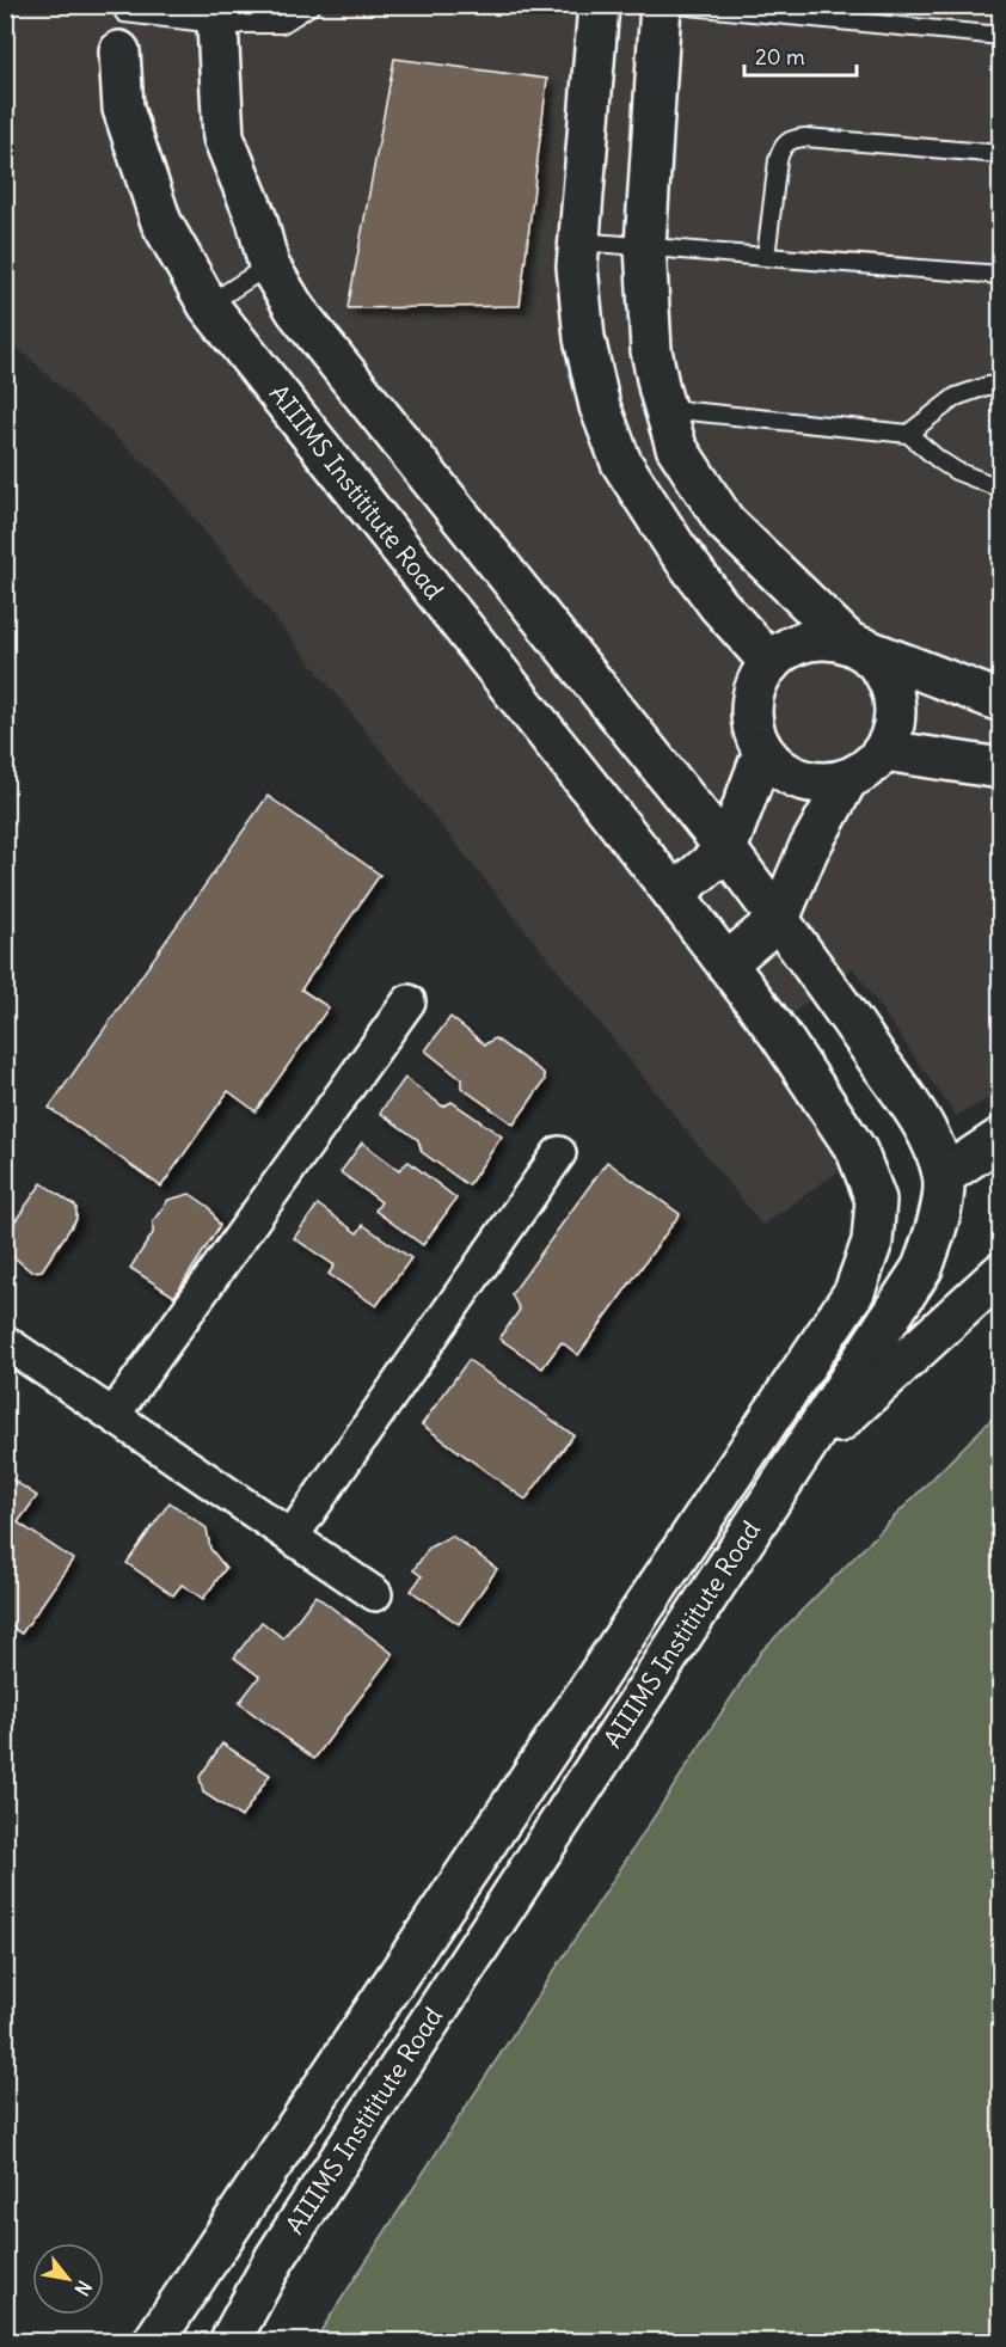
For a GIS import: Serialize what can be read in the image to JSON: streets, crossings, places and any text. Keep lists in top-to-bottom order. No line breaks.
{"streets":{"street":["AIIIMS Instititute Road"]},"scale_bar":"20 m","north":"bottom right"}
